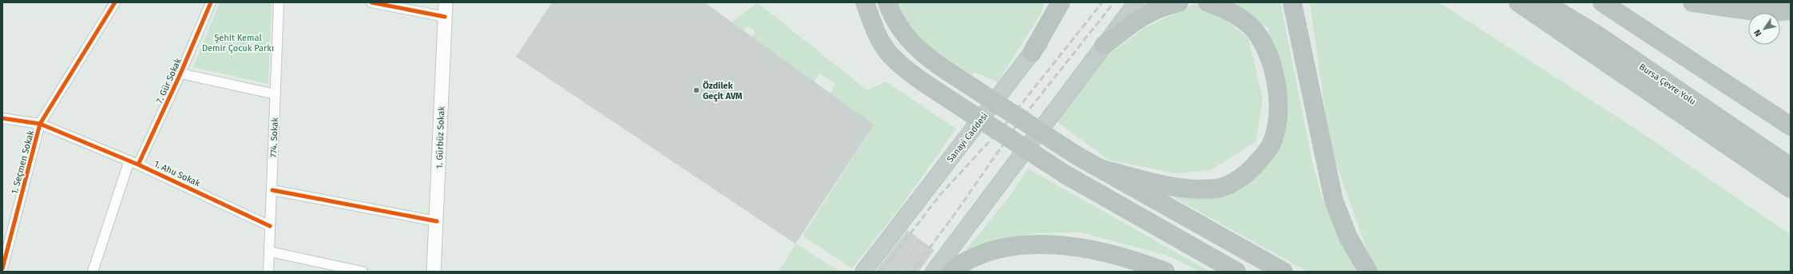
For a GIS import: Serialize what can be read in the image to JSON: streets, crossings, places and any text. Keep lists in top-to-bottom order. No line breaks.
{"streets":{"highway":["Bursa Çevre Yolu","Sanayi Caddesi"],"main road":["1. Gürbüz Sokak"],"street":["7. Gür Sokak","774. Sokak","1. Seçmen Sokak","1. Ahu Sokak"]},"crossings":[["7. Gür Sokak","1. Ahu Sokak"],["774. Sokak","1. Ahu Sokak"],["1. Seçmen Sokak","1. Ahu Sokak"]],"parks":["Şehit Kemal Demir Çocuk Parkı"],"places":["Özdilek Geçit AVM"],"north":"bottom left"}
